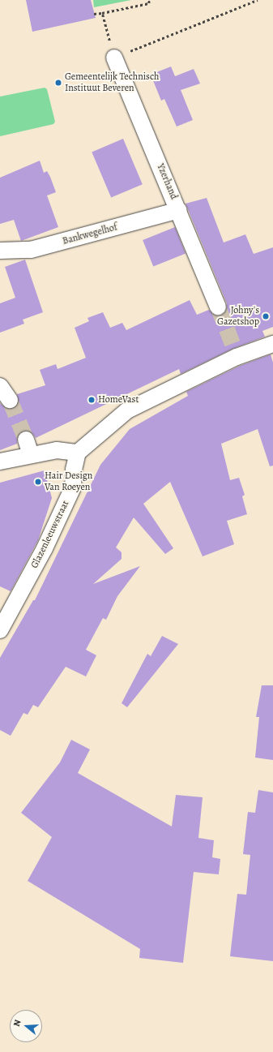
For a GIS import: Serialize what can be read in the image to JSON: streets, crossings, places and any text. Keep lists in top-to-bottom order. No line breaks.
{"streets":{"street":["Yzerhand","Bankwegelhof","Glazenleeuwstraat"]},"crossings":[["Yzerhand","Bankwegelhof"]],"places":["Gemeentelijk Technisch Instituut Beveren","Johny's Gazetshop","HomeVast","Hair Design Van Roeyen"],"north":"left"}
